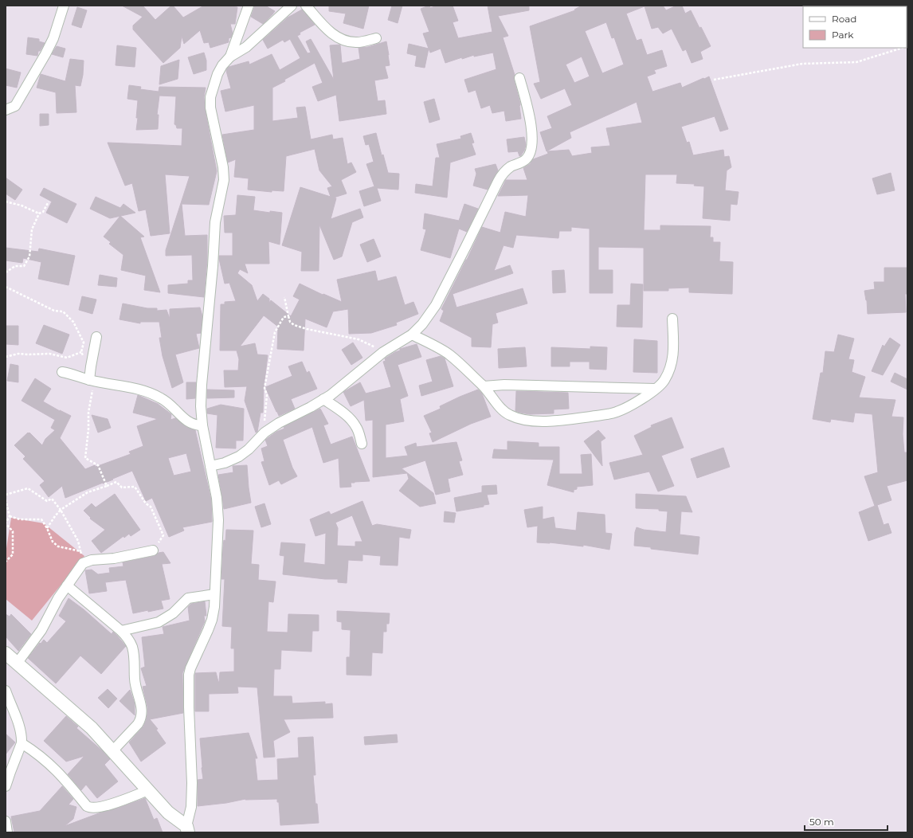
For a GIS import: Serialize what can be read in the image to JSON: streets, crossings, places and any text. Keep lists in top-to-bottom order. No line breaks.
{"legend":["Road","Park"],"scale_bar":"50 m"}
